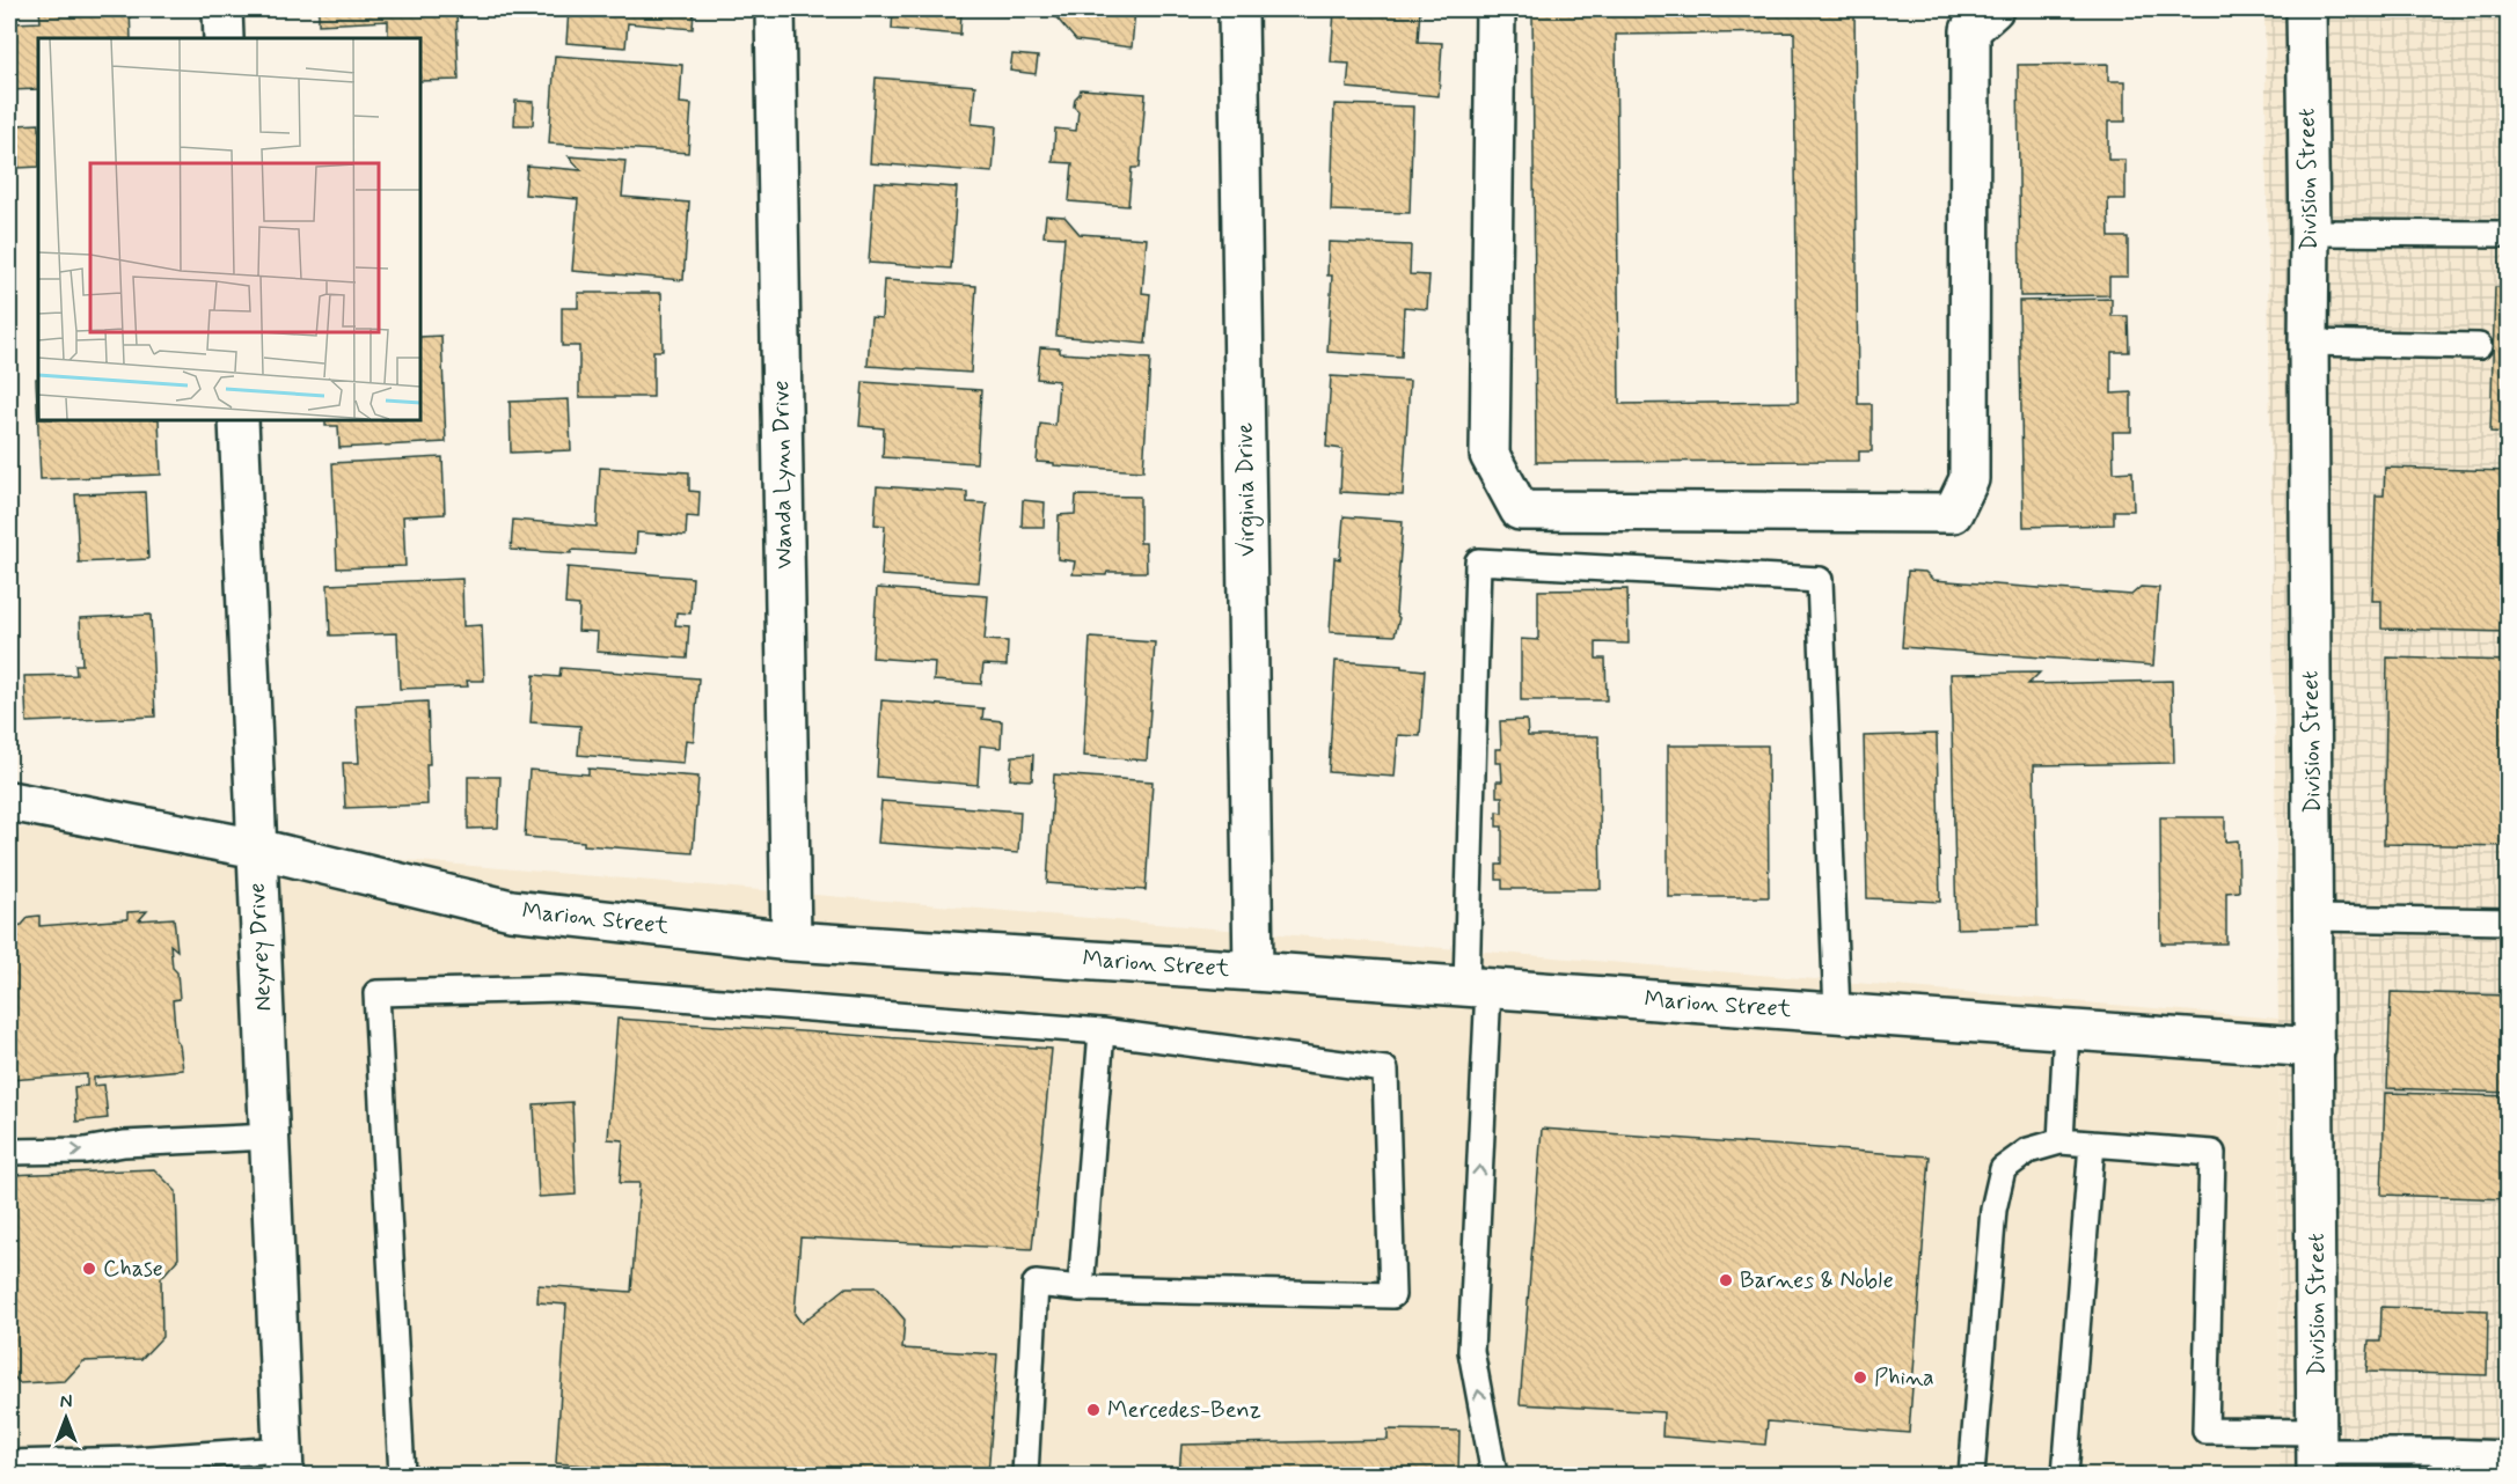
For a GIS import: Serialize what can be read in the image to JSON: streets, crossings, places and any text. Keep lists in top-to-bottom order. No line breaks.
{"streets":{"street":["Division Street","Wanda Lynn Drive","Virginia Drive","Marion Street","Neyrey Drive"]},"crossings":[["Division Street","Marion Street"],["Wanda Lynn Drive","Marion Street"],["Virginia Drive","Marion Street"],["Marion Street","Neyrey Drive"]],"places":["Chase","Barnes & Noble","Phina","Mercedes-Benz"],"north":"top"}
